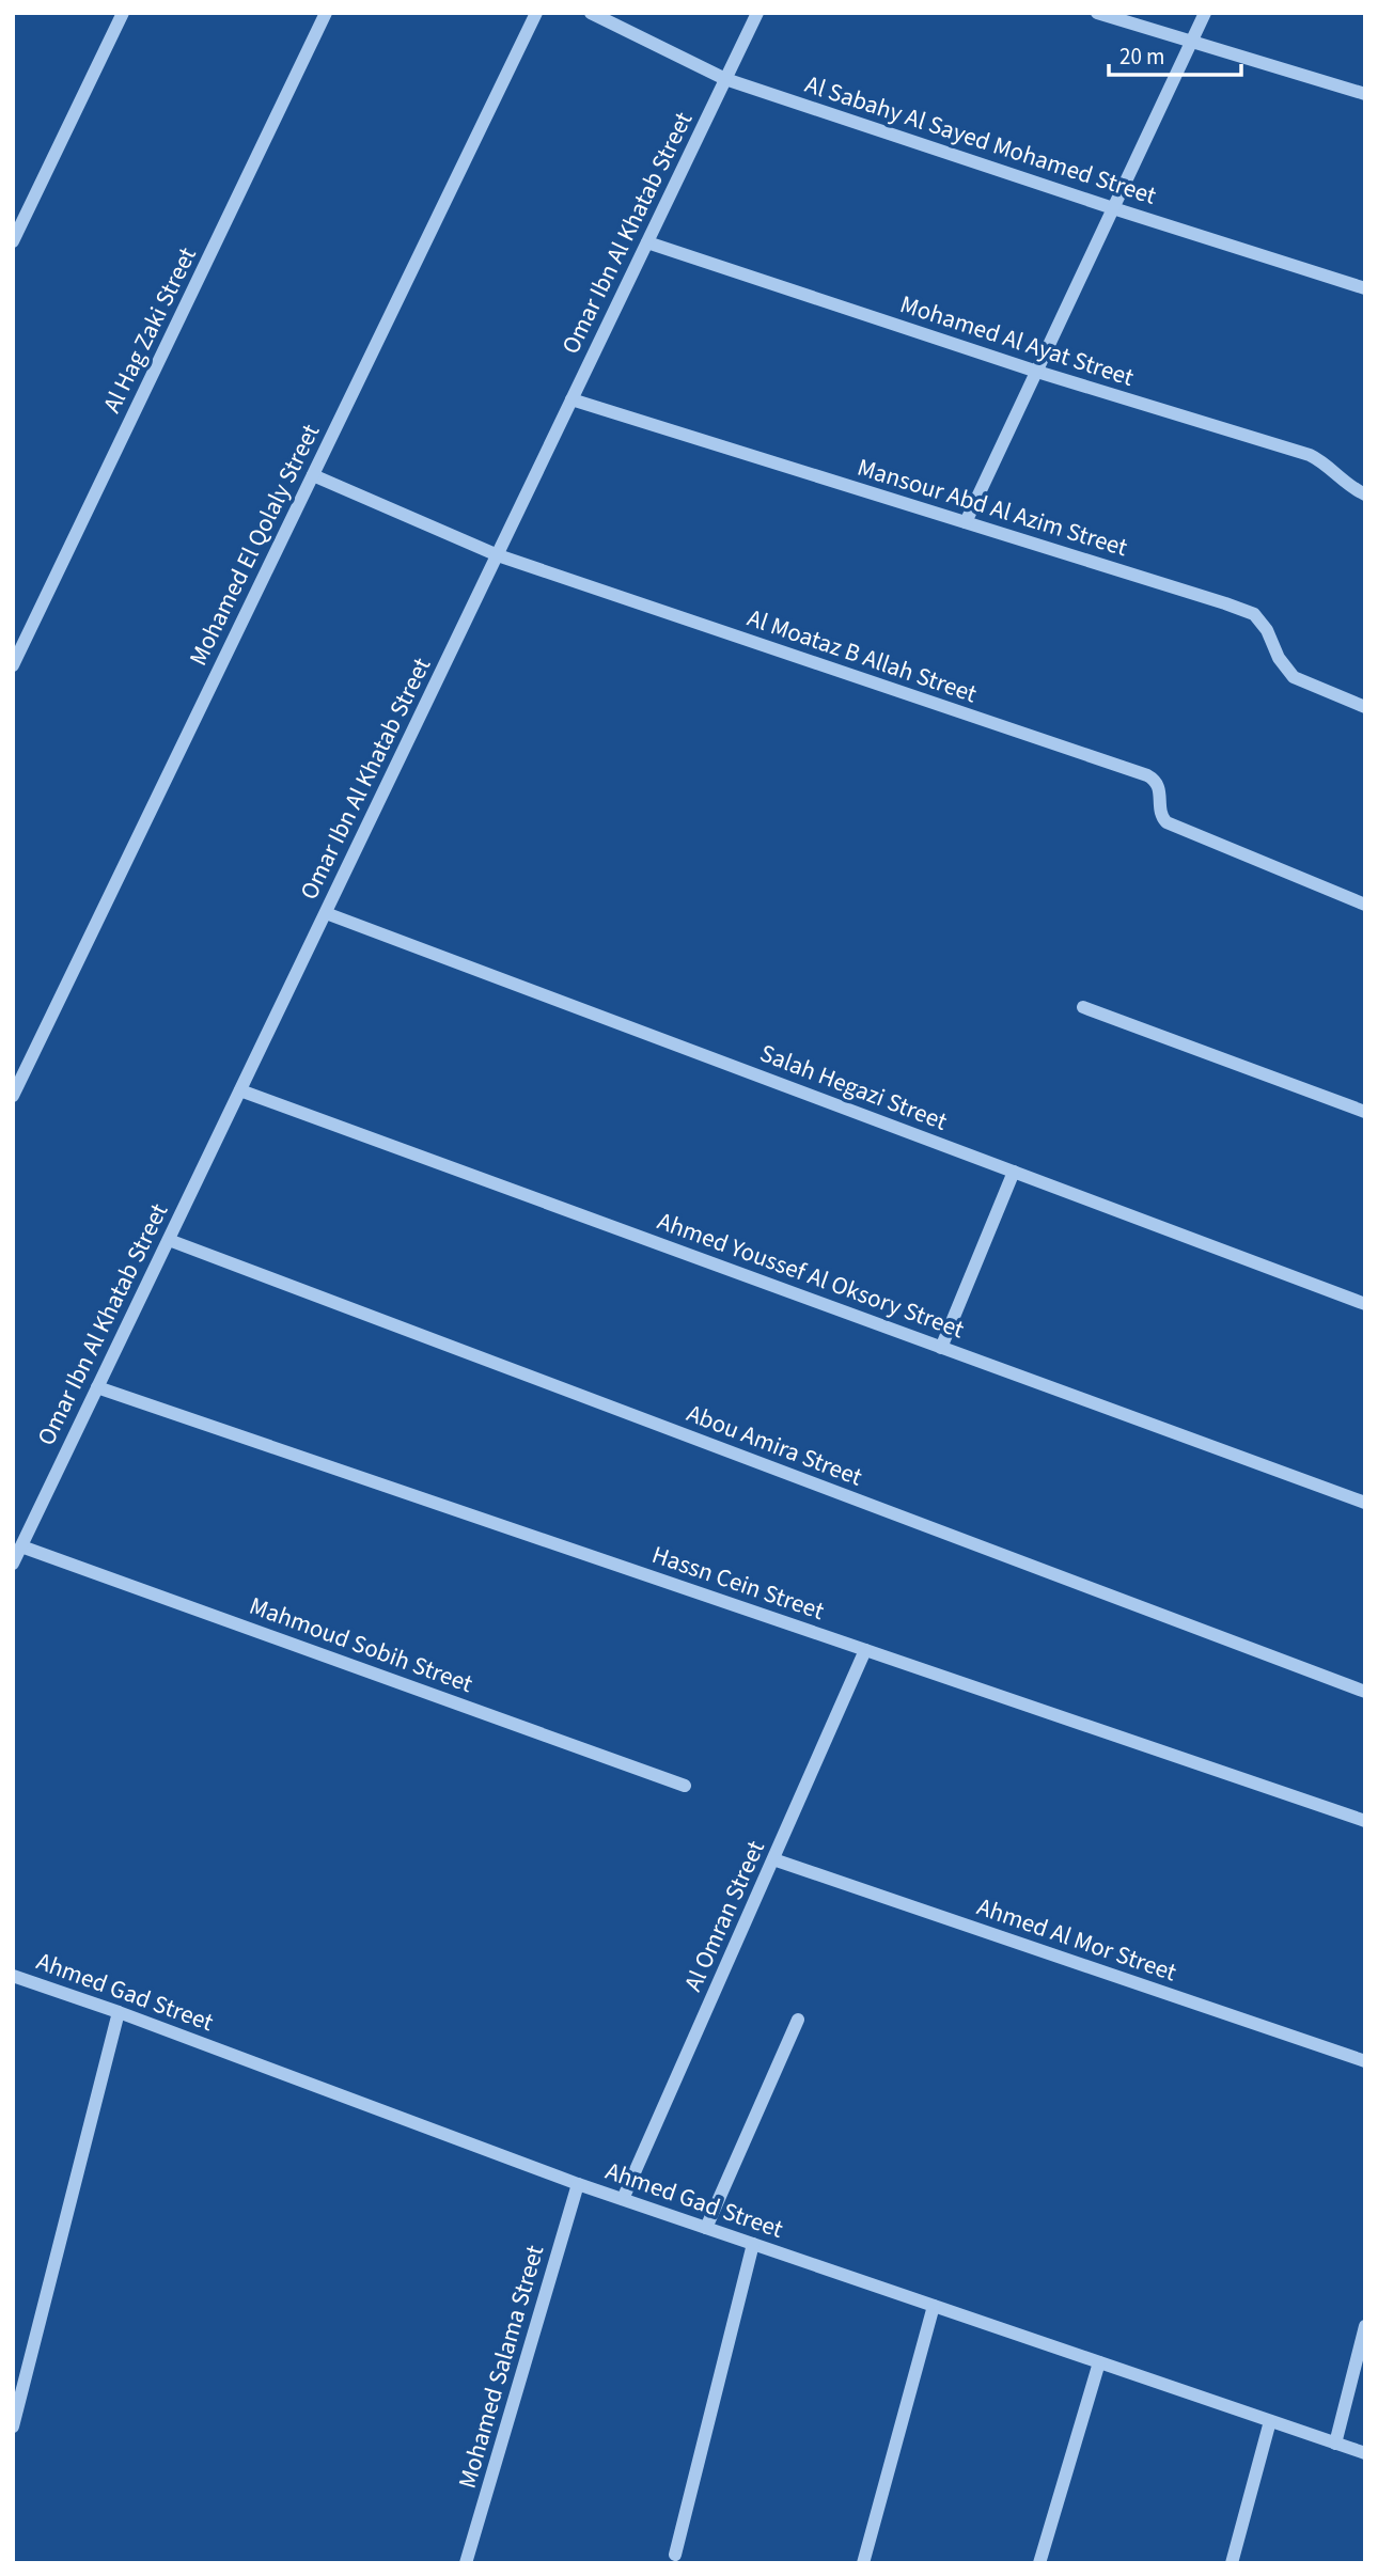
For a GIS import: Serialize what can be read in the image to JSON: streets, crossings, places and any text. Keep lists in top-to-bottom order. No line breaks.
{"streets":{"street":["Al Sabahy Al Sayed Mohamed Street","Omar Ibn Al Khatab Street","Al Hag Zaki Street","Mohamed Al Ayat Street","Mansour Abd Al Azim Street","Mohamed El Qolaly Street","Al Moataz B Allah Street","Salah Hegazi Street","Ahmed Youssef Al Oksory Street","Abou Amira Street","Hassn Cein Street","Mahmoud Sobih Street","Al Omran Street","Ahmed Al Mor Street","Ahmed Gad Street","Mohamed Salama Street"]},"crossings":[["Al Sabahy Al Sayed Mohamed Street","Omar Ibn Al Khatab Street"],["Omar Ibn Al Khatab Street","Mohamed Al Ayat Street"],["Omar Ibn Al Khatab Street","Mansour Abd Al Azim Street"],["Omar Ibn Al Khatab Street","Al Moataz B Allah Street"],["Omar Ibn Al Khatab Street","Salah Hegazi Street"],["Omar Ibn Al Khatab Street","Ahmed Youssef Al Oksory Street"],["Omar Ibn Al Khatab Street","Abou Amira Street"],["Omar Ibn Al Khatab Street","Hassn Cein Street"],["Omar Ibn Al Khatab Street","Mahmoud Sobih Street"],["Mohamed El Qolaly Street","Al Moataz B Allah Street"],["Hassn Cein Street","Al Omran Street"],["Al Omran Street","Ahmed Al Mor Street"],["Al Omran Street","Ahmed Gad Street"],["Ahmed Gad Street","Mohamed Salama Street"]],"scale_bar":"20 m"}
